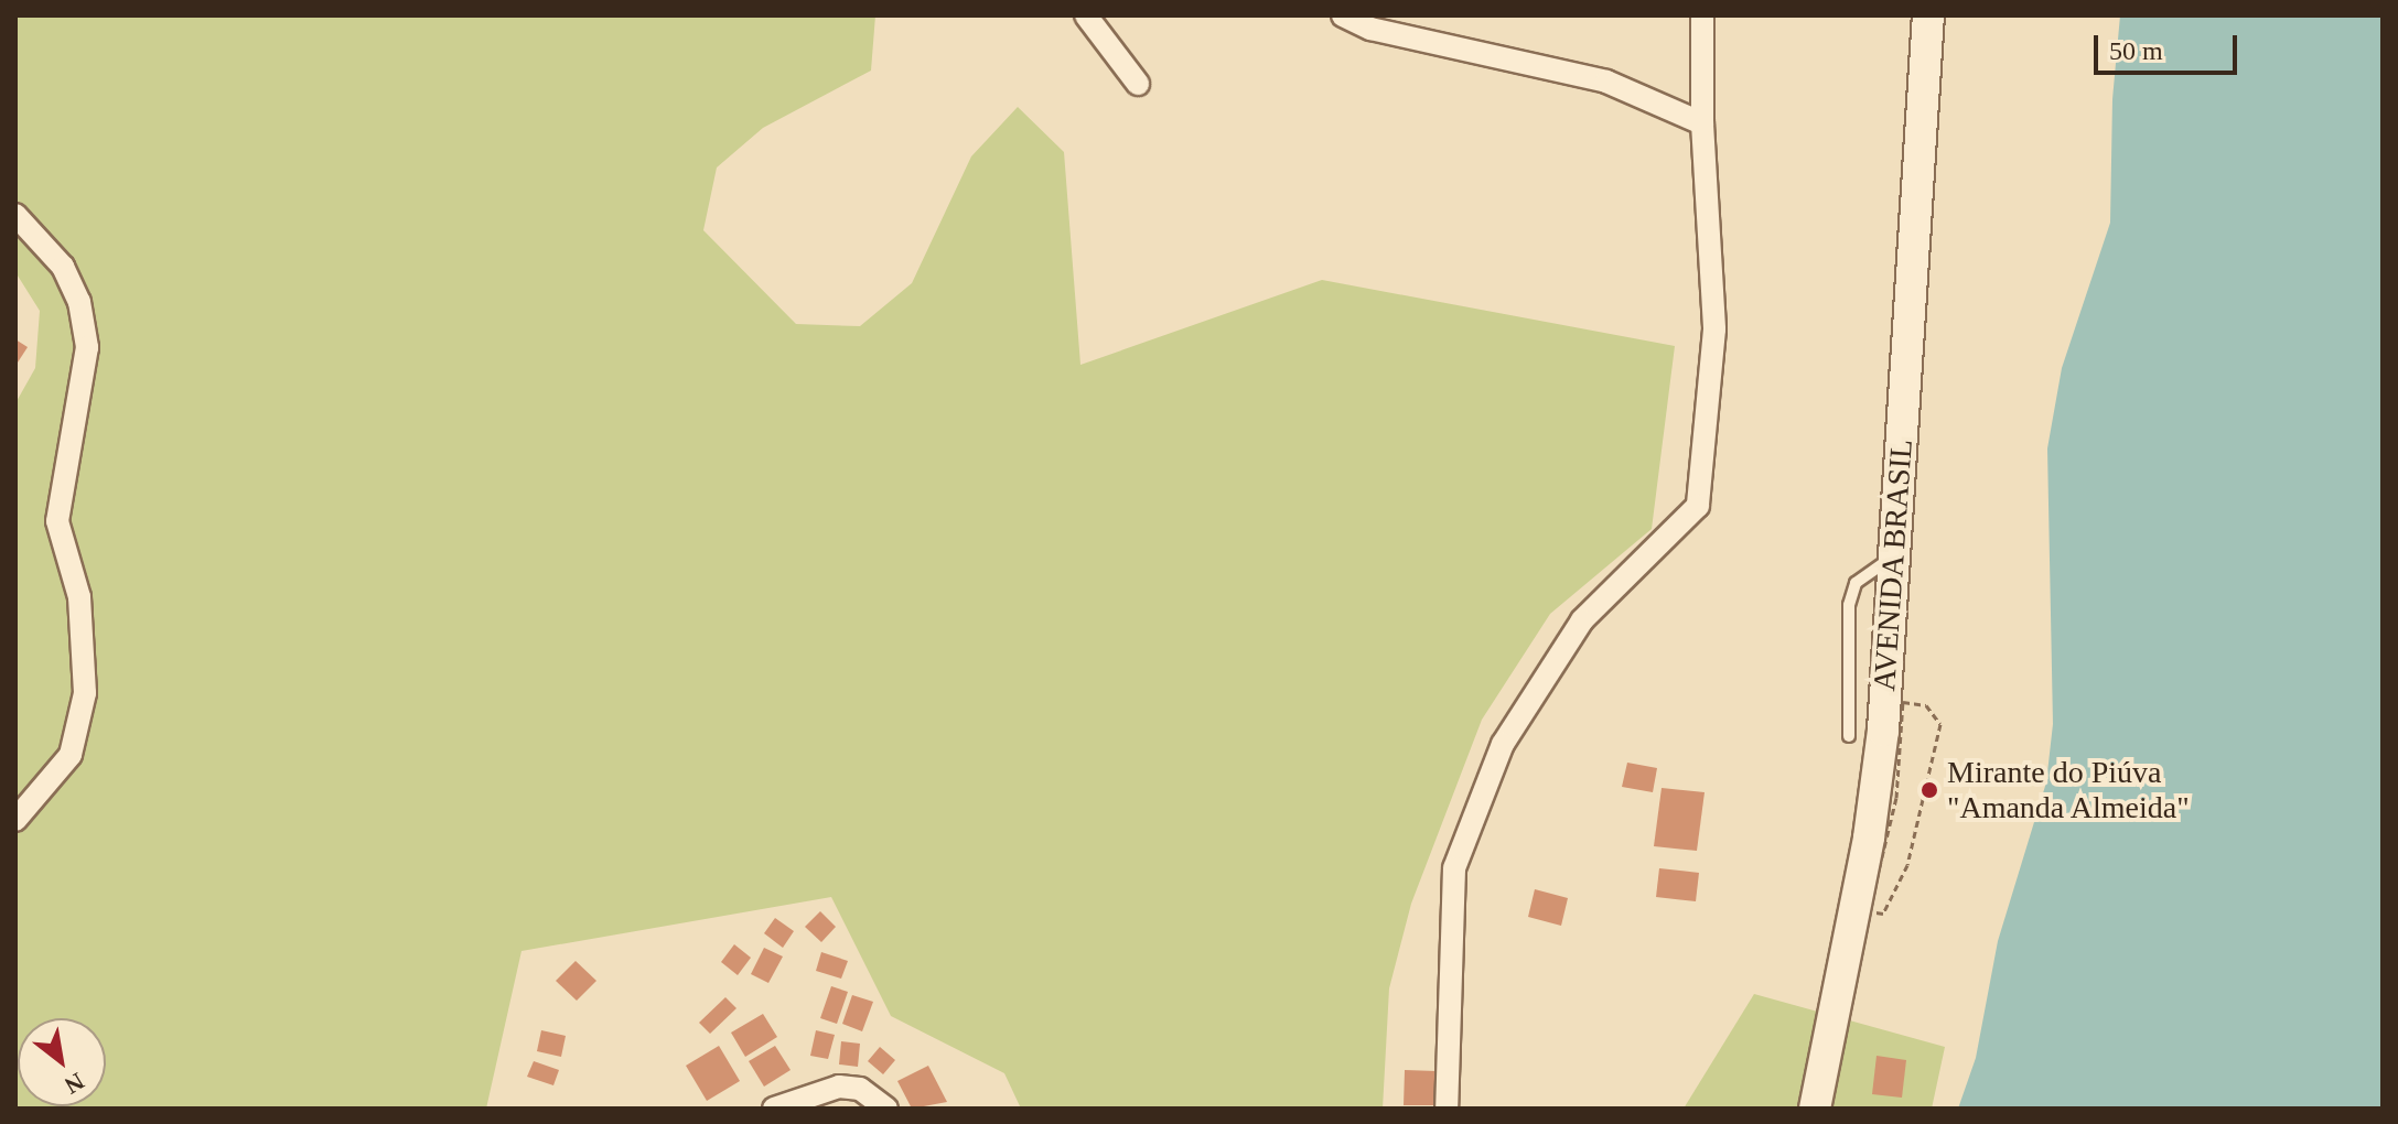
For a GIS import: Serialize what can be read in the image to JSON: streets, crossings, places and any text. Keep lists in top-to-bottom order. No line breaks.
{"streets":{"main road":["AVENIDA BRASIL"]},"places":["Mirante do Piúva \"Amanda Almeida\""],"scale_bar":"50 m","north":"bottom right"}
